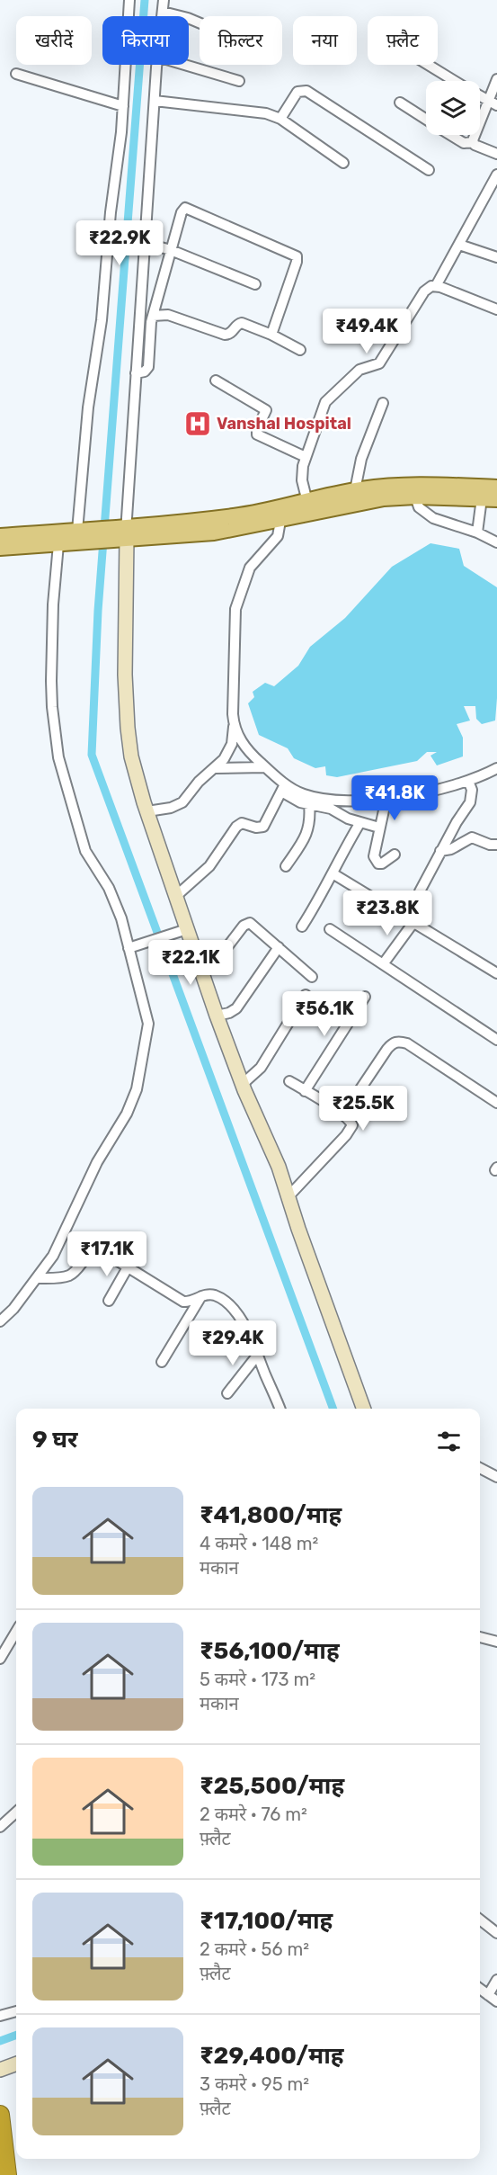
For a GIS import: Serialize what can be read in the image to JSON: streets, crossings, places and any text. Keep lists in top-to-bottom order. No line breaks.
{"places":{"hospital":["Vanshal Hospital"]},"page":{"chip":["खरीदें","किराया","फ़िल्टर","नया","फ़्लैट"],"price":["₹22.9K","₹49.4K","₹41.8K","₹23.8K","₹22.1K","₹56.1K","₹25.5K","₹17.1K","₹29.4K"],"heading":"9 घर","list":[{"name":"₹41,800/माह","note":"4 कमरे · 148 m² · मकान"},{"name":"₹56,100/माह","note":"5 कमरे · 173 m² · मकान"},{"name":"₹25,500/माह","note":"2 कमरे · 76 m² · फ़्लैट"},{"name":"₹17,100/माह","note":"2 कमरे · 56 m² · फ़्लैट"},{"name":"₹29,400/माह","note":"3 कमरे · 95 m² · फ़्लैट"}]}}
